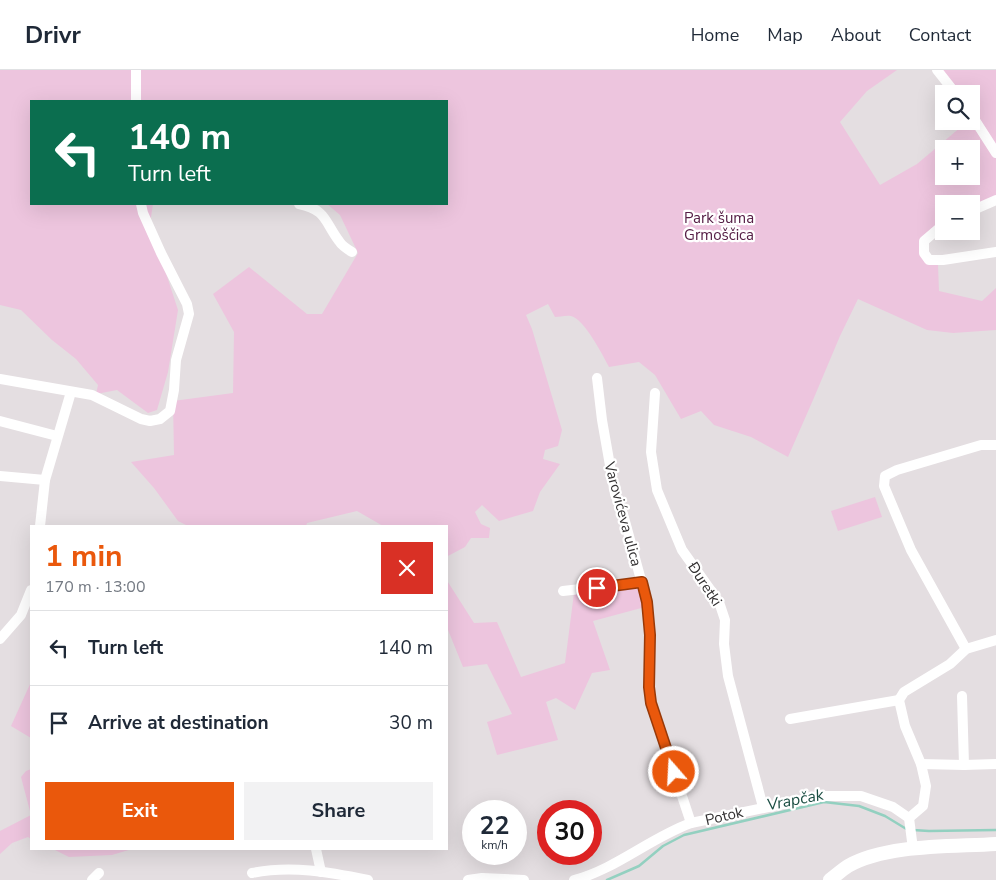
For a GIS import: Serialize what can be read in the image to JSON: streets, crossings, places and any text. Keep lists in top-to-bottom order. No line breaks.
{"streets":{"street":["Varovićeva ulica","Đuretki","Potok"]},"crossings":[["Varovićeva ulica","Potok"],["Đuretki","Potok"]],"water":["Vrapčak"],"parks":["Park šuma Grmoščica"],"page":{"header":"Drivr","nav":["Home","Map","About","Contact"],"map_buttons":["+","−"],"turn":["140 m","Turn left"],"heading":["1 min","170 m · 13:00"],"list":[{"name":"Turn left","value":"140 m"},{"name":"Arrive at destination","value":"30 m"}],"buttons":["Exit","Share"],"speed":"22 km/h","limit":"30"}}
